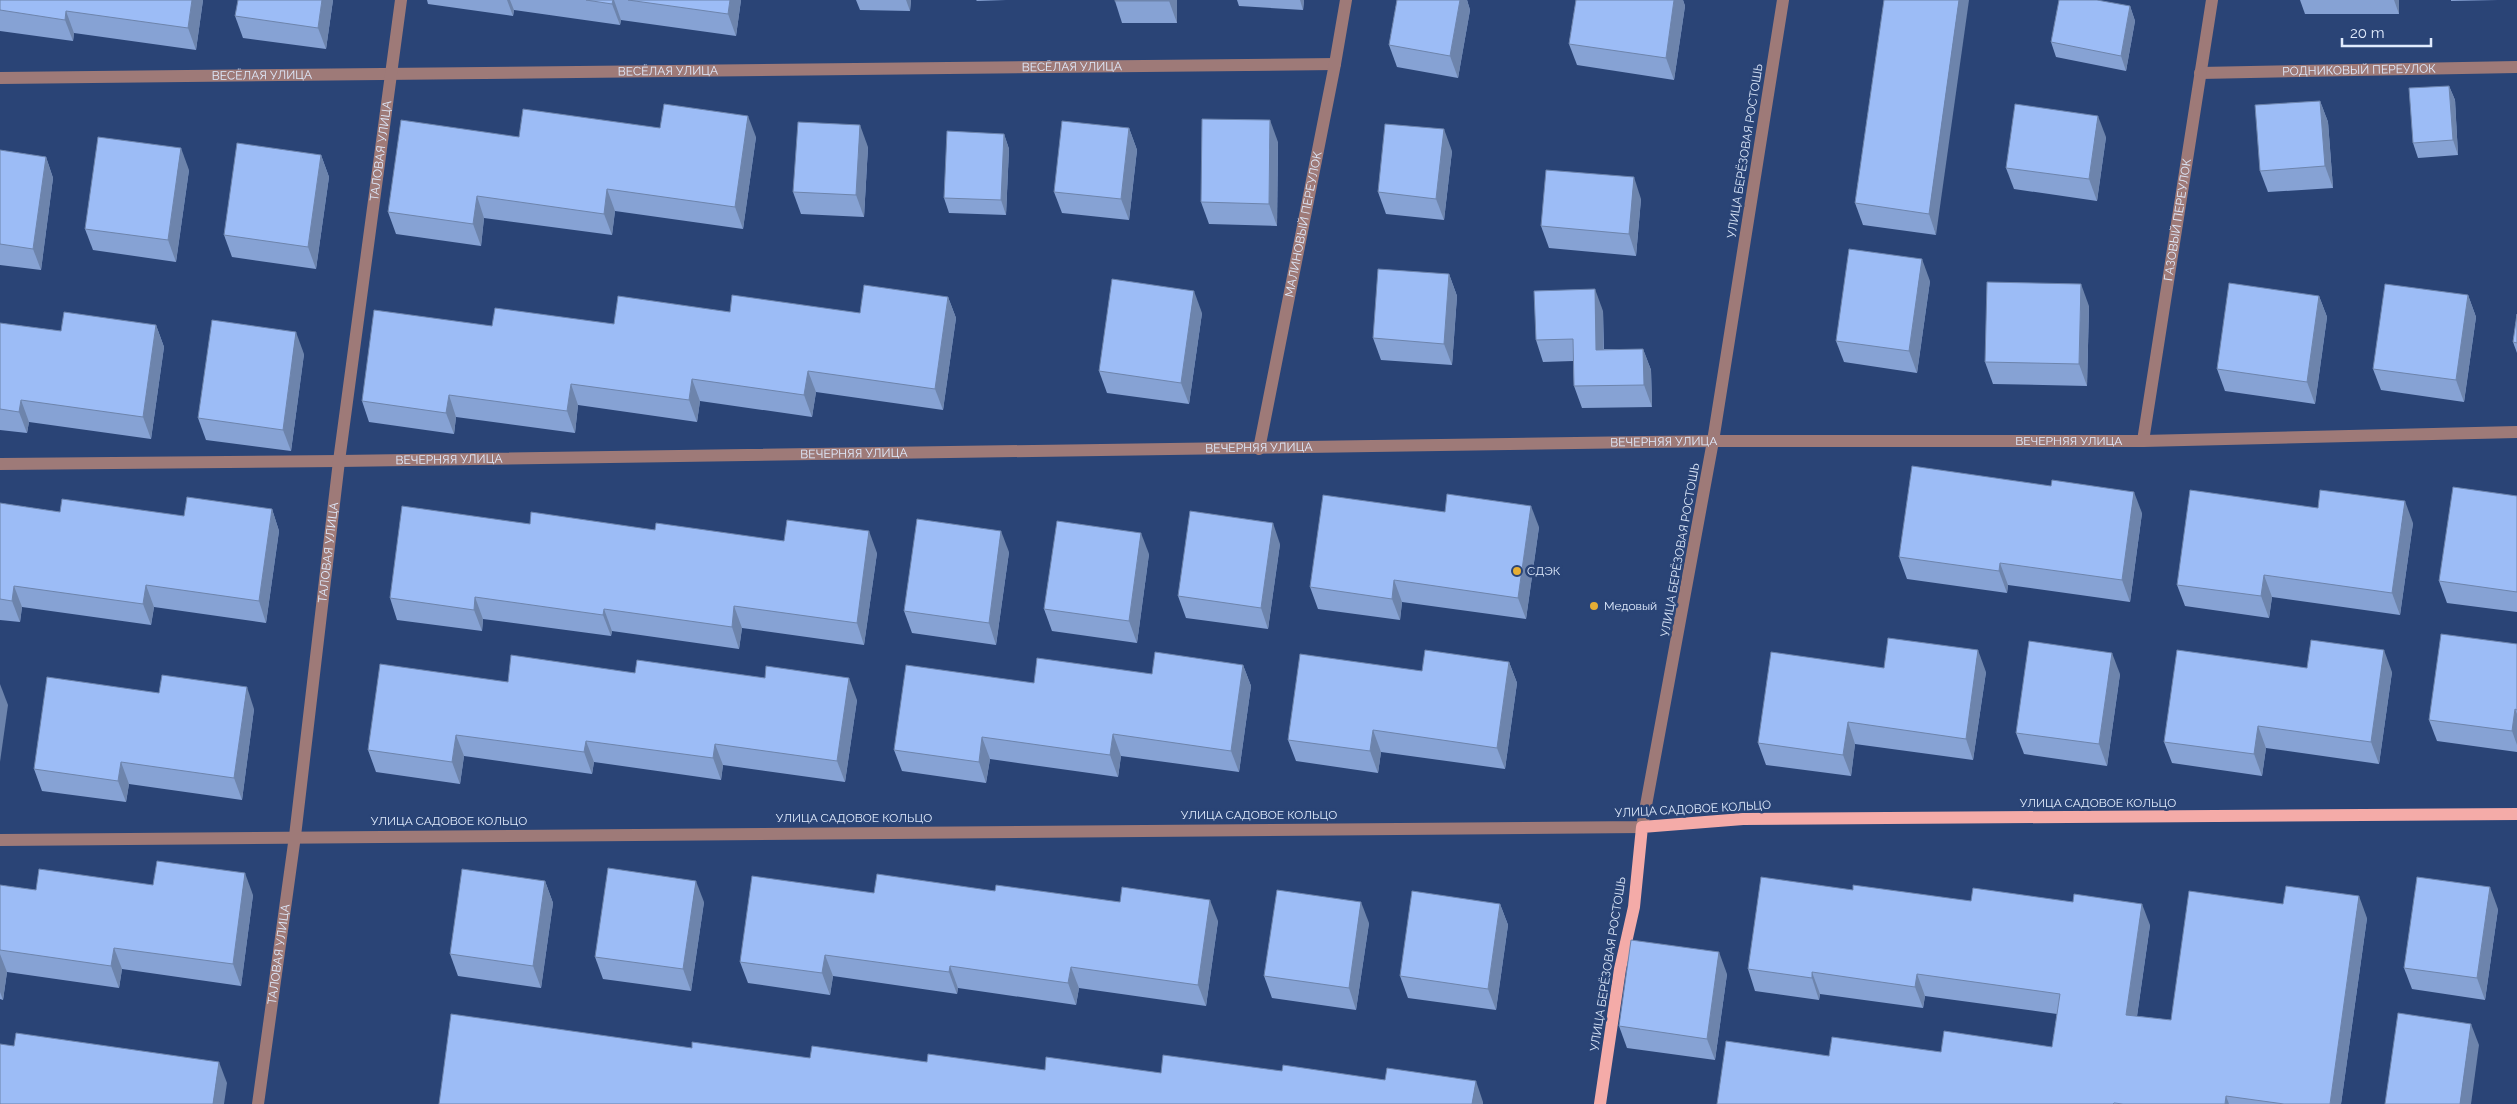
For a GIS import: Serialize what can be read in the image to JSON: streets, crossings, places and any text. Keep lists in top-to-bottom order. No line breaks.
{"streets":{"main road":["УЛИЦА БЕРЁЗОВАЯ РОСТОШЬ","УЛИЦА САДОВОЕ КОЛЬЦО"],"street":["ВЕСЁЛАЯ УЛИЦА","РОДНИКОВЫЙ ПЕРЕУЛОК","ТАЛОВАЯ УЛИЦА","ГАЗОВЫЙ ПЕРЕУЛОК","МАЛИНОВЫЙ ПЕРЕУЛОК","ВЕЧЕРНЯЯ УЛИЦА"]},"crossings":[["ВЕСЁЛАЯ УЛИЦА","ТАЛОВАЯ УЛИЦА"],["ВЕСЁЛАЯ УЛИЦА","МАЛИНОВЫЙ ПЕРЕУЛОК"],["РОДНИКОВЫЙ ПЕРЕУЛОК","ГАЗОВЫЙ ПЕРЕУЛОК"],["ТАЛОВАЯ УЛИЦА","ВЕЧЕРНЯЯ УЛИЦА"],["ТАЛОВАЯ УЛИЦА","УЛИЦА САДОВОЕ КОЛЬЦО"],["УЛИЦА БЕРЁЗОВАЯ РОСТОШЬ","ВЕЧЕРНЯЯ УЛИЦА"],["УЛИЦА БЕРЁЗОВАЯ РОСТОШЬ","УЛИЦА САДОВОЕ КОЛЬЦО"],["ГАЗОВЫЙ ПЕРЕУЛОК","ВЕЧЕРНЯЯ УЛИЦА"],["МАЛИНОВЫЙ ПЕРЕУЛОК","ВЕЧЕРНЯЯ УЛИЦА"]],"places":["СДЭК","Медовый"],"scale_bar":"20 m"}
